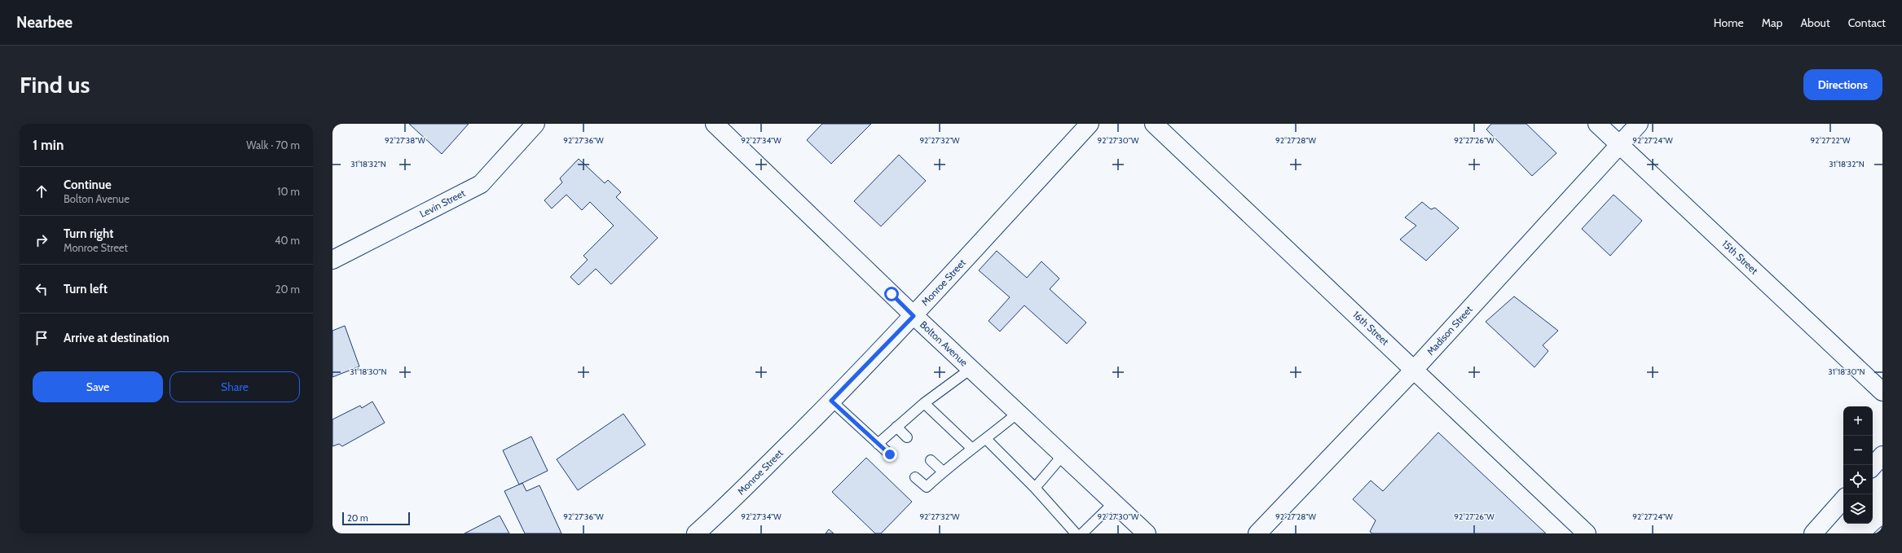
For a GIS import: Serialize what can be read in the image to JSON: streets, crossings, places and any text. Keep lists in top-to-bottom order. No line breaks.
{"streets":{"street":["Levin Street","15th Street","Monroe Street","16th Street","Madison Street","Bolton Avenue"]},"crossings":[["15th Street","Madison Street"],["Monroe Street","Bolton Avenue"],["16th Street","Madison Street"]],"scale_bar":"20 m","page":{"header":"Nearbee","nav":["Home","Map","About","Contact"],"buttons":["Directions",["Save","Share"]],"title":"Find us","heading":["1 min","Walk · 70 m"],"list":[["Continue","Bolton Avenue","10 m"],["Turn right","Monroe Street","40 m"],["Turn left","20 m"],"Arrive at destination"],"map_buttons":["+","−"],"scale":"20 m"},"coordinates":["92°27'38\"W","92°27'36\"W","92°27'34\"W","92°27'32\"W","92°27'30\"W","92°27'28\"W","92°27'26\"W","92°27'24\"W","92°27'22\"W","31°18'32\"N","31°18'30\"N"]}
